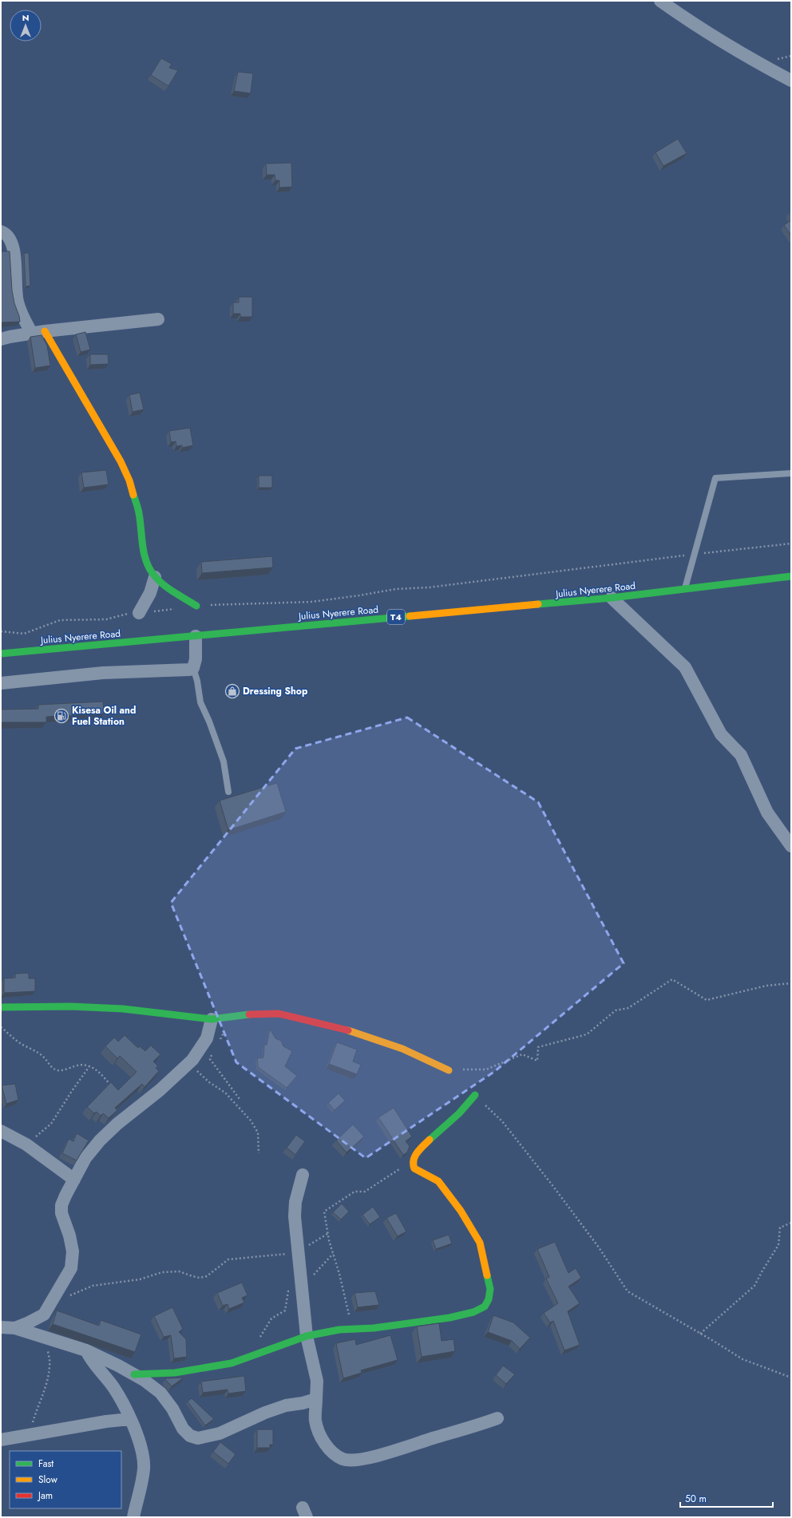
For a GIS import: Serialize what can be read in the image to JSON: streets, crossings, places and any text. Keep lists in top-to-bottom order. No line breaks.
{"streets":{"main road":["Julius Nyerere Road","T4"]},"places":{"shop":["Dressing Shop"],"fuel station":["Kisesa Oil and Fuel Station"]},"legend":["Fast","Slow","Jam"],"scale_bar":"50 m","north":"top"}
